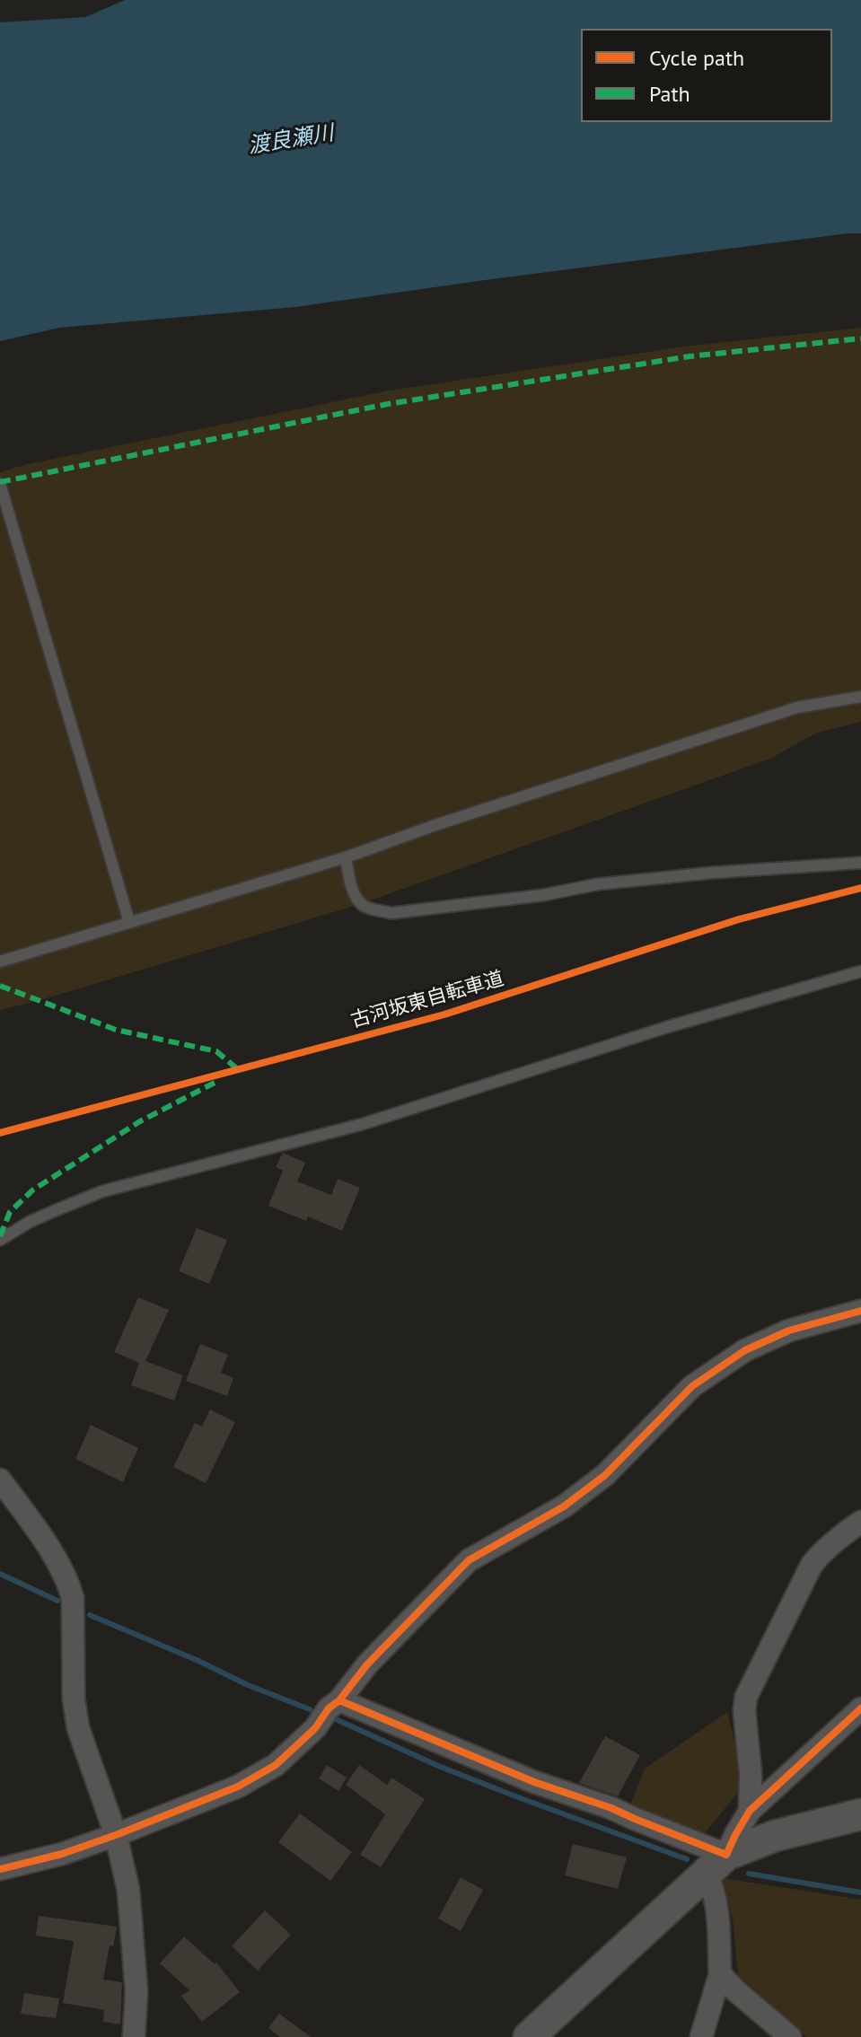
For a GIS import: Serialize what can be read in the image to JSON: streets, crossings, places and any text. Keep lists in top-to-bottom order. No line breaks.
{"streets":{"cycle path":["古河坂東自転車道"]},"water":["渡良瀬川"],"legend":["Cycle path","Path"]}
